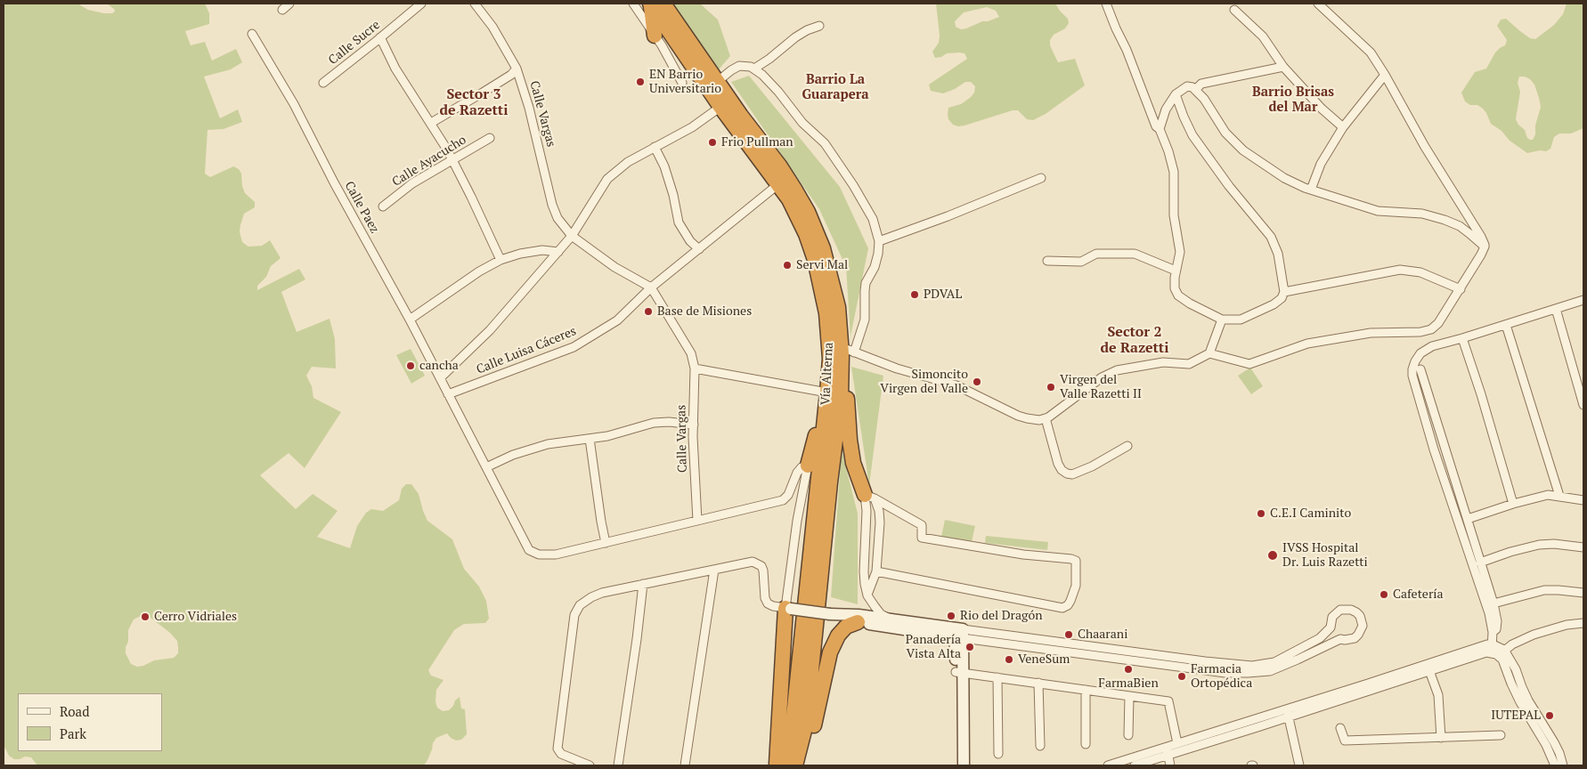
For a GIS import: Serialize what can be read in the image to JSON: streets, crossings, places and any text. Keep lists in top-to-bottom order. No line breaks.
{"streets":{"highway":["Vía Alterna"],"street":["Calle Sucre","Calle Vargas","Calle Ayacucho","Calle Paez","Calle Luisa Cáceres"]},"crossings":[["Calle Vargas","Calle Luisa Cáceres"],["Calle Paez","Calle Luisa Cáceres"],["Calle Luisa Cáceres","Vía Alterna"]],"districts":["Barrio La Guarapera","Barrio Brisas del Mar","Sector 3 de Razetti","Sector 2 de Razetti"],"places":["EN Barrio Universitario","Frio Pullman","Servi Mal","PDVAL","Base de Misiones","cancha","Simoncito Virgen del Valle","Virgen del Valle Razetti II","C.E.I Caminito","IVSS Hospital Dr. Luis Razetti","Cafetería","Rio del Dragón","Cerro Vidriales","Chaarani","Panadería Vista Alta","VeneSum","FarmaBien","Farmacia Ortopédica","IUTEPAL"],"legend":["Road","Park"]}
